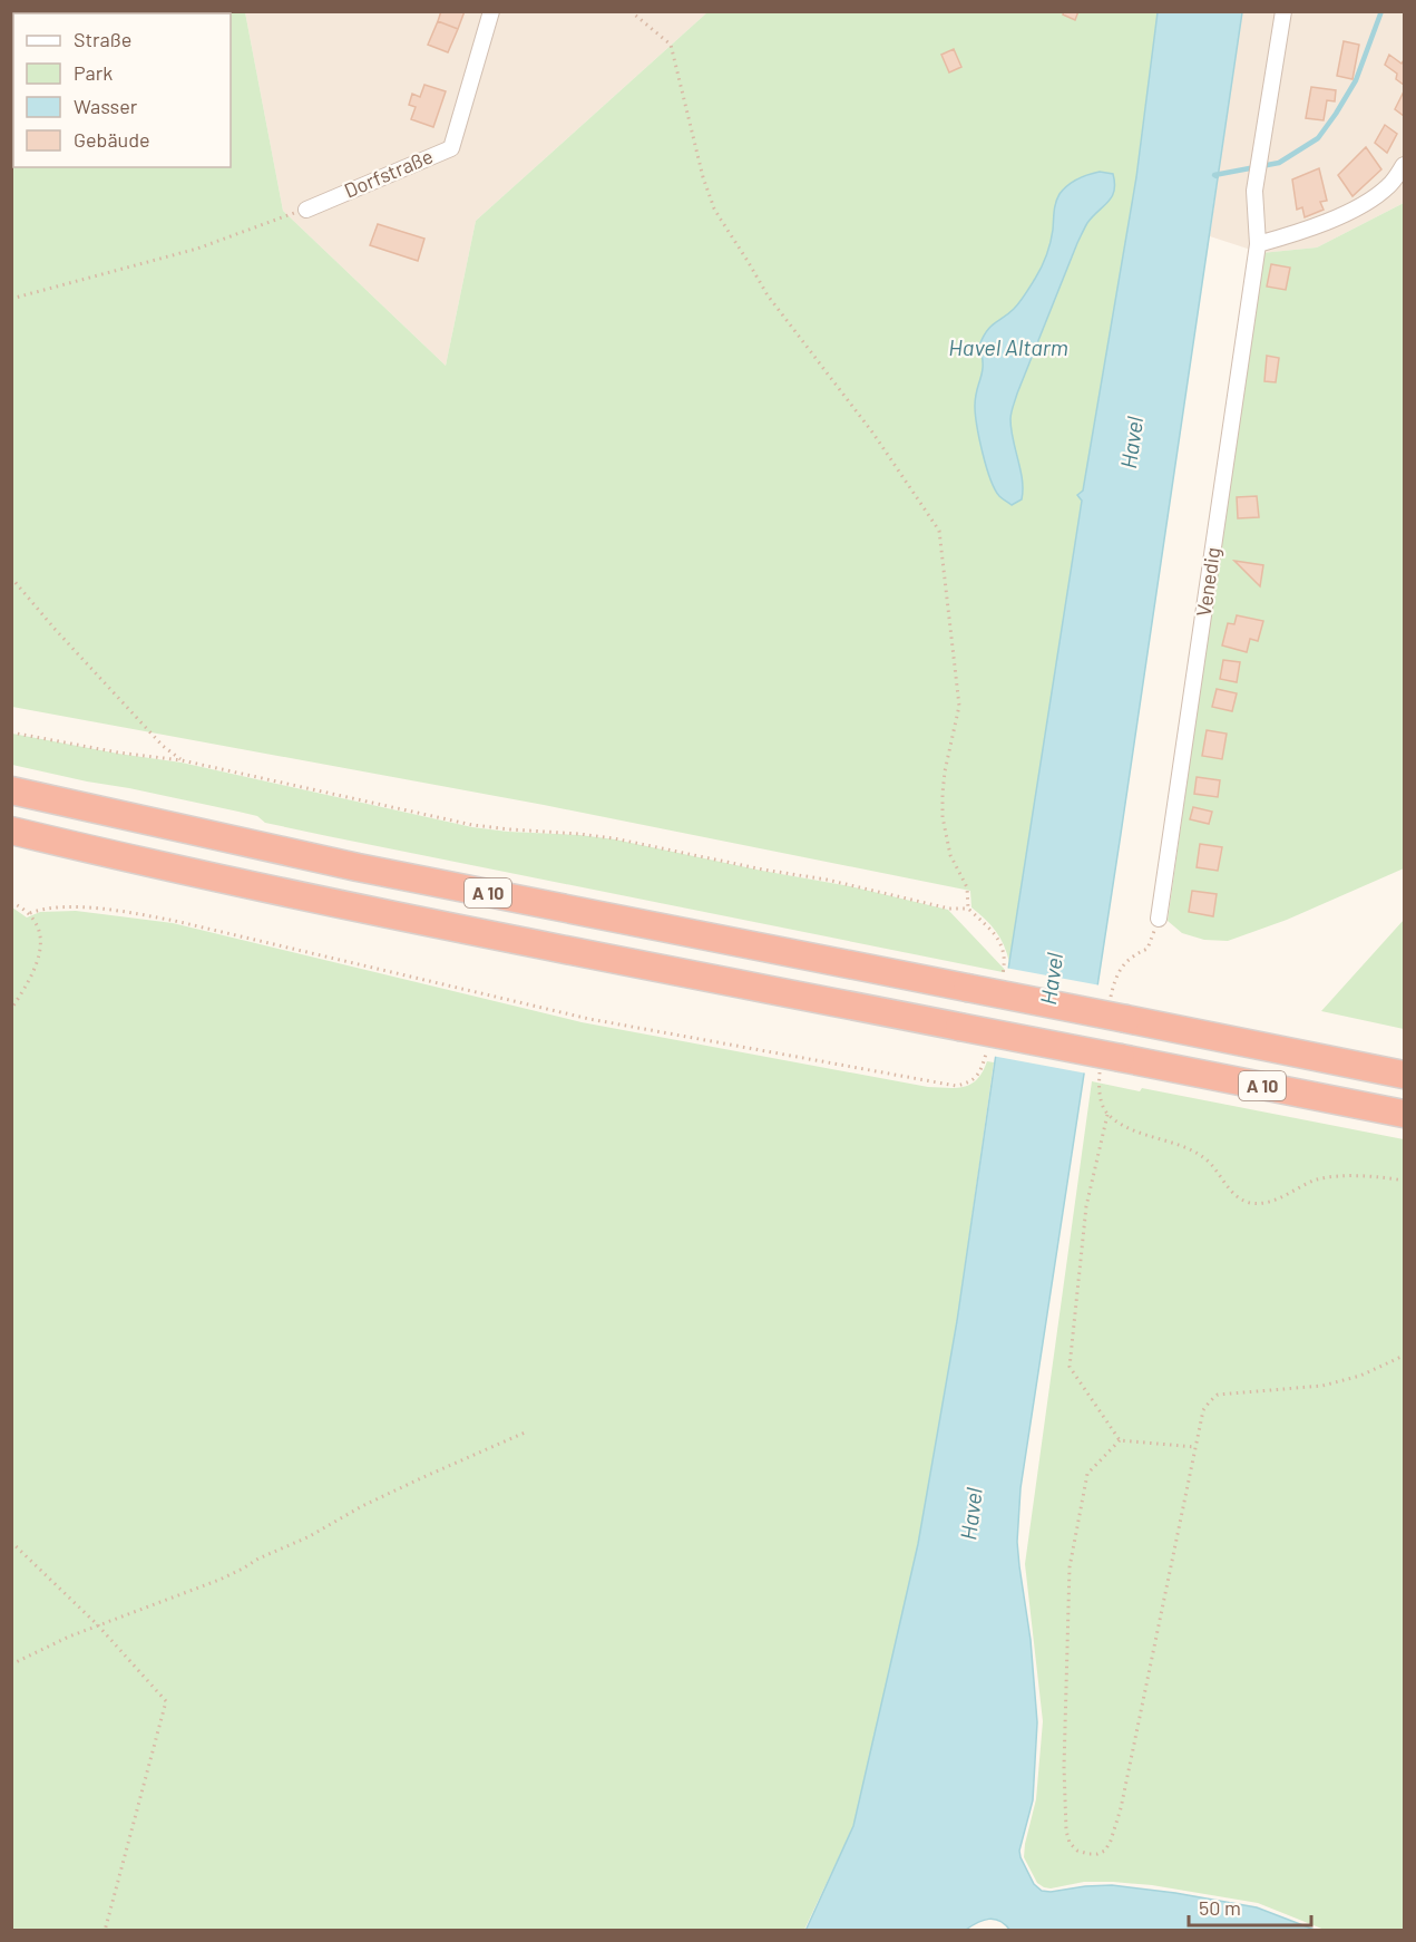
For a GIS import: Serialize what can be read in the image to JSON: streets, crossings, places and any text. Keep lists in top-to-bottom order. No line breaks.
{"streets":{"highway":["A 10"],"street":["Dorfstraße","Venedig"]},"water":["Havel Altarm","Havel"],"legend":["Straße","Park","Wasser","Gebäude"],"scale_bar":"50 m"}
